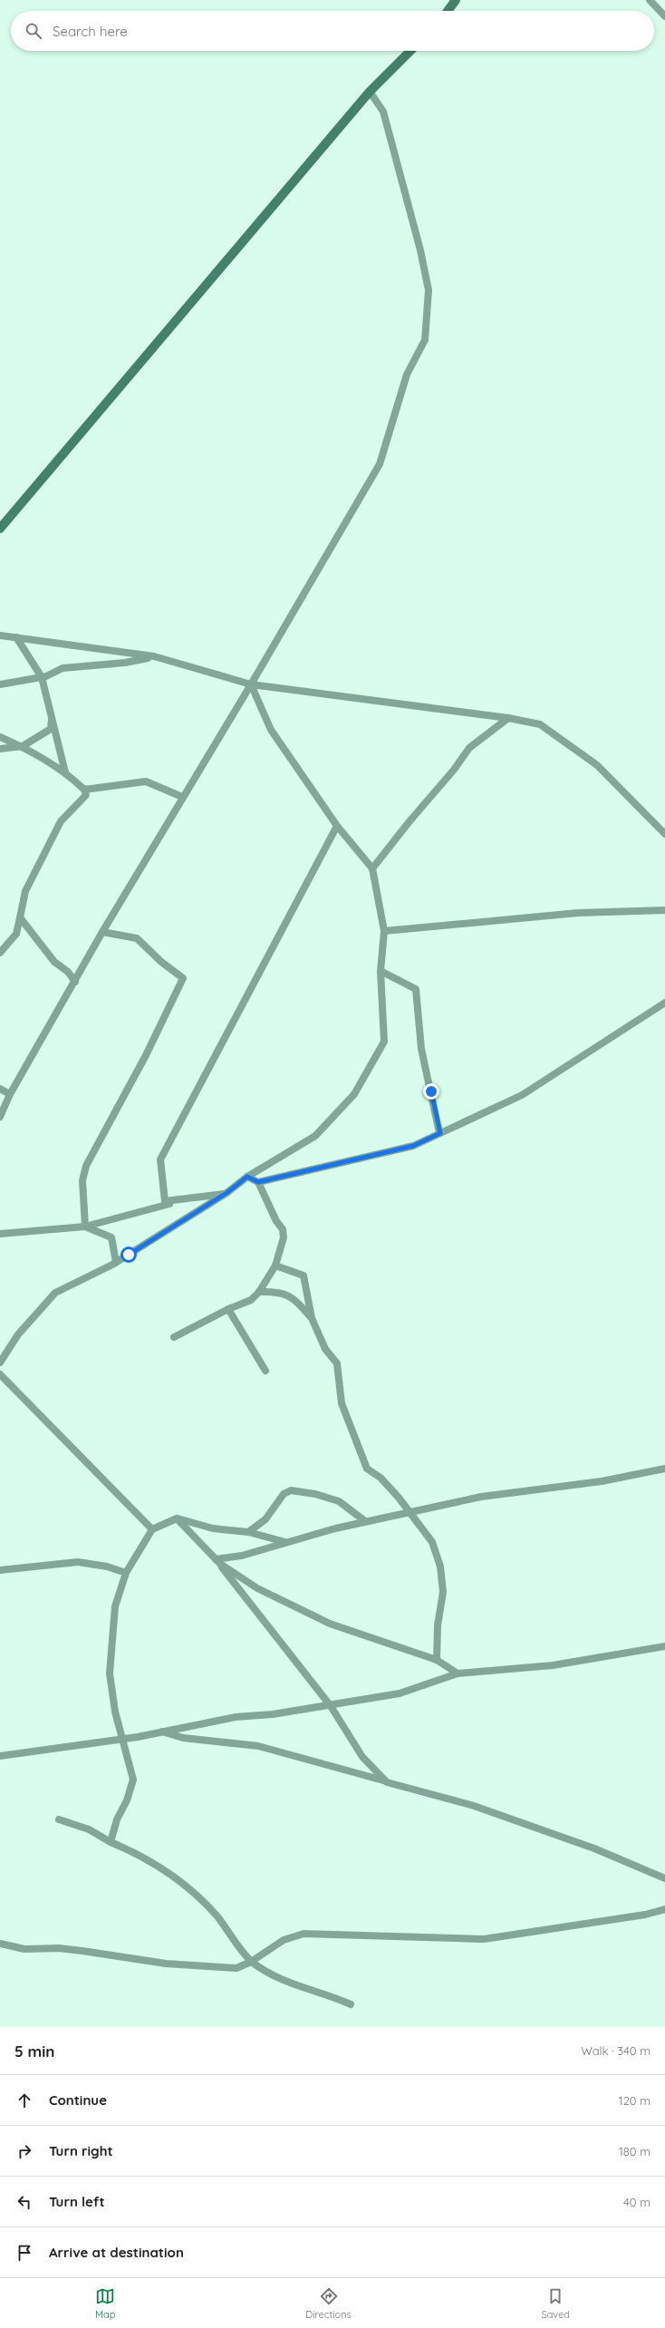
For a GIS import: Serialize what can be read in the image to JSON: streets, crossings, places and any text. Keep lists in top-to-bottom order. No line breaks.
{"page":{"search":"Search here","heading":["5 min","Walk · 340 m"],"list":[["Continue","120 m"],["Turn right","180 m"],["Turn left","40 m"],"Arrive at destination"],"nav":["Map","Directions","Saved"]}}
